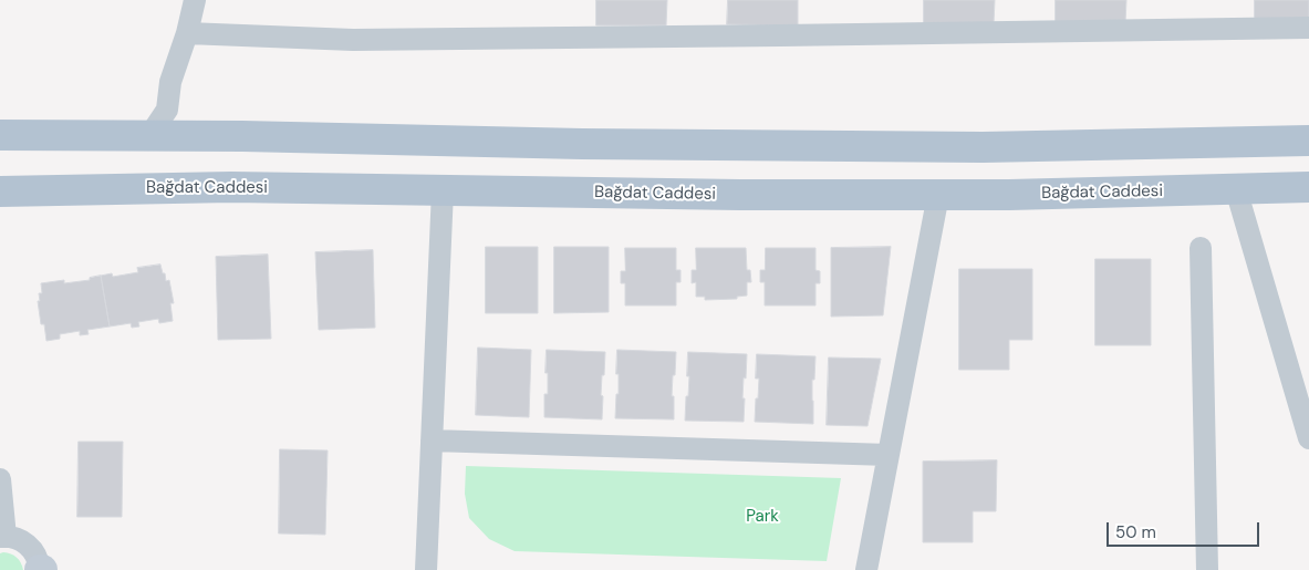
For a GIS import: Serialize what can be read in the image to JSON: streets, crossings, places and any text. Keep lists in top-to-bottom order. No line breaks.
{"streets":{"main road":["Bağdat Caddesi"]},"parks":["Park"],"scale_bar":"50 m"}
